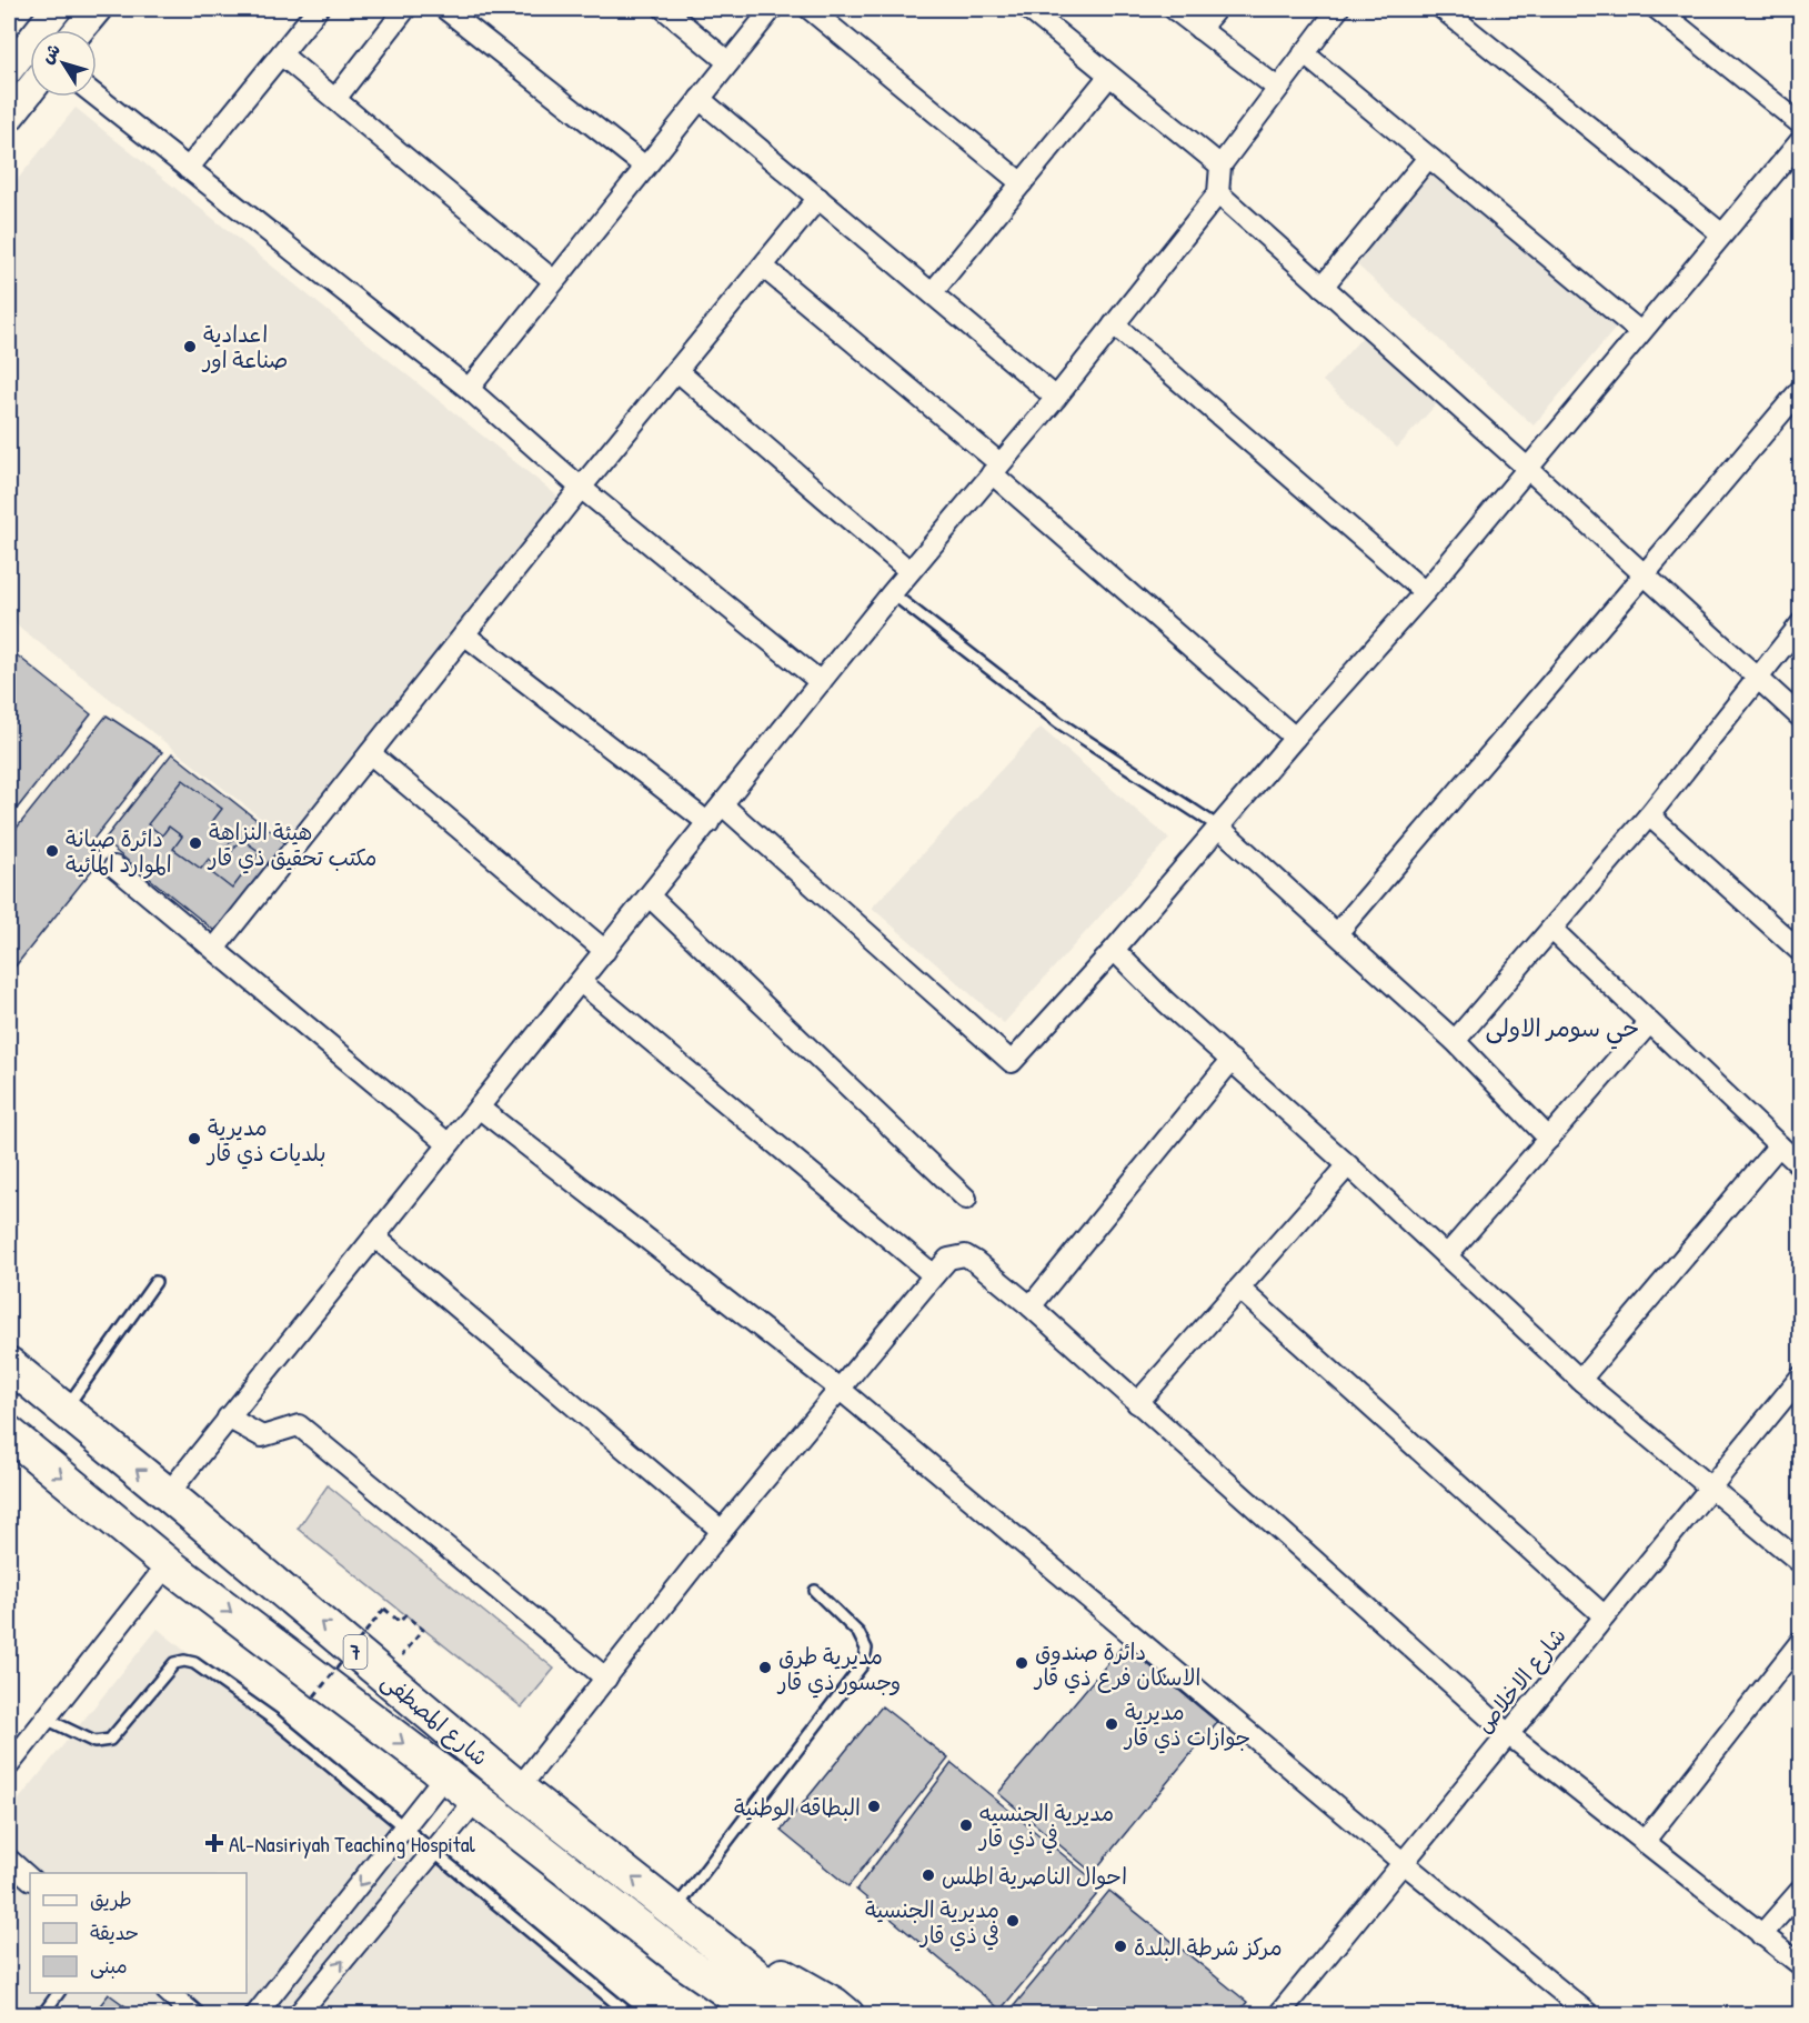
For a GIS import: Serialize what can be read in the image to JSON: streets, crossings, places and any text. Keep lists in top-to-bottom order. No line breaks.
{"streets":{"highway":["7","شارع المصطفى"],"street":["شارع الاخلاص"]},"districts":["حي سومر الاولى"],"places":{"other":["اعدادية صناعة اور","هيئة النزاهة مكتب تحقيق ذي قار","دائرة صيانة الموارد المائية","مديرية بلديات ذي قار","دائرة صندوق الاسكان فرع ذي قار","مديرية طرق وجسور ذي قار","مديرية جوازات ذي قار","البطاقه الوطنية","مديرية الجنسيه في ذي قار","احوال الناصرية اطلس","مديرية الجنسية في ذي قار","مركز شرطة البلدة"],"health":["Al-Nasiriyah Teaching Hospital"]},"legend":["طريق","حديقة","مبنى"],"north":"top left"}
